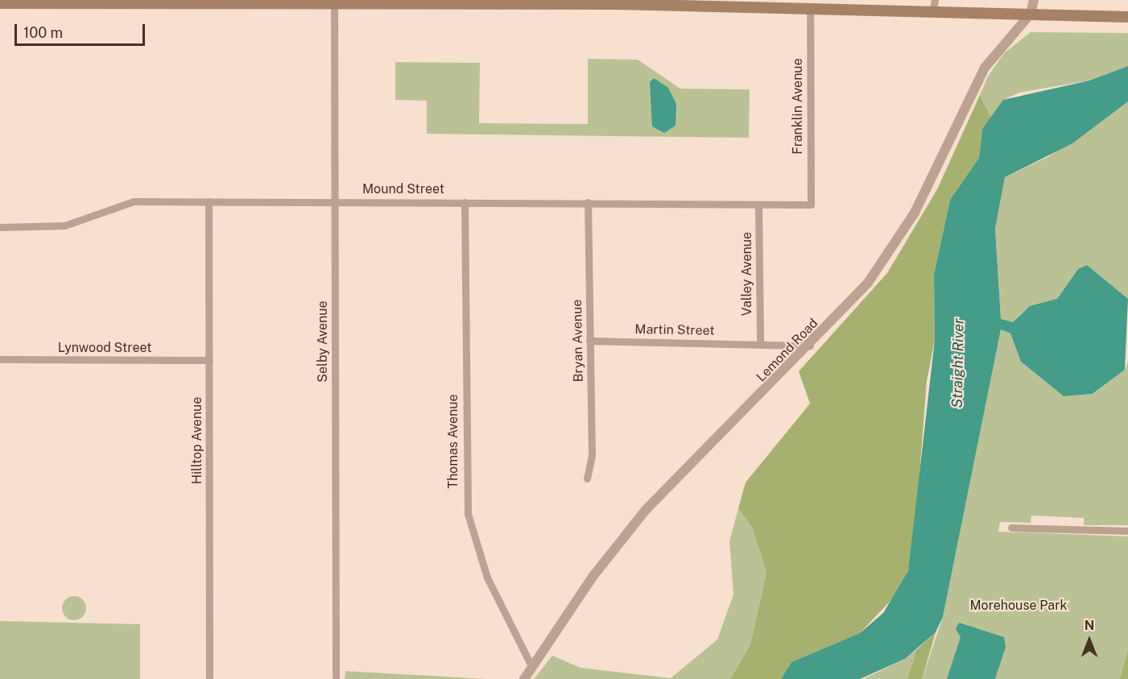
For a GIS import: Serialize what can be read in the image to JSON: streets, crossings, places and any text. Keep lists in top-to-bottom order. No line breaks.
{"streets":{"street":["Franklin Avenue","Mound Street","Valley Avenue","Martin Street","Bryan Avenue","Selby Avenue","Lynwood Street","Lemond Road","Hilltop Avenue","Thomas Avenue"]},"crossings":[["Franklin Avenue","Mound Street"],["Mound Street","Valley Avenue"],["Mound Street","Bryan Avenue"],["Mound Street","Selby Avenue"],["Mound Street","Hilltop Avenue"],["Mound Street","Thomas Avenue"],["Valley Avenue","Martin Street"],["Martin Street","Bryan Avenue"],["Martin Street","Lemond Road"],["Lynwood Street","Hilltop Avenue"],["Lemond Road","Thomas Avenue"]],"water":["Straight River"],"parks":["Morehouse Park"],"scale_bar":"100 m","north":"top"}
